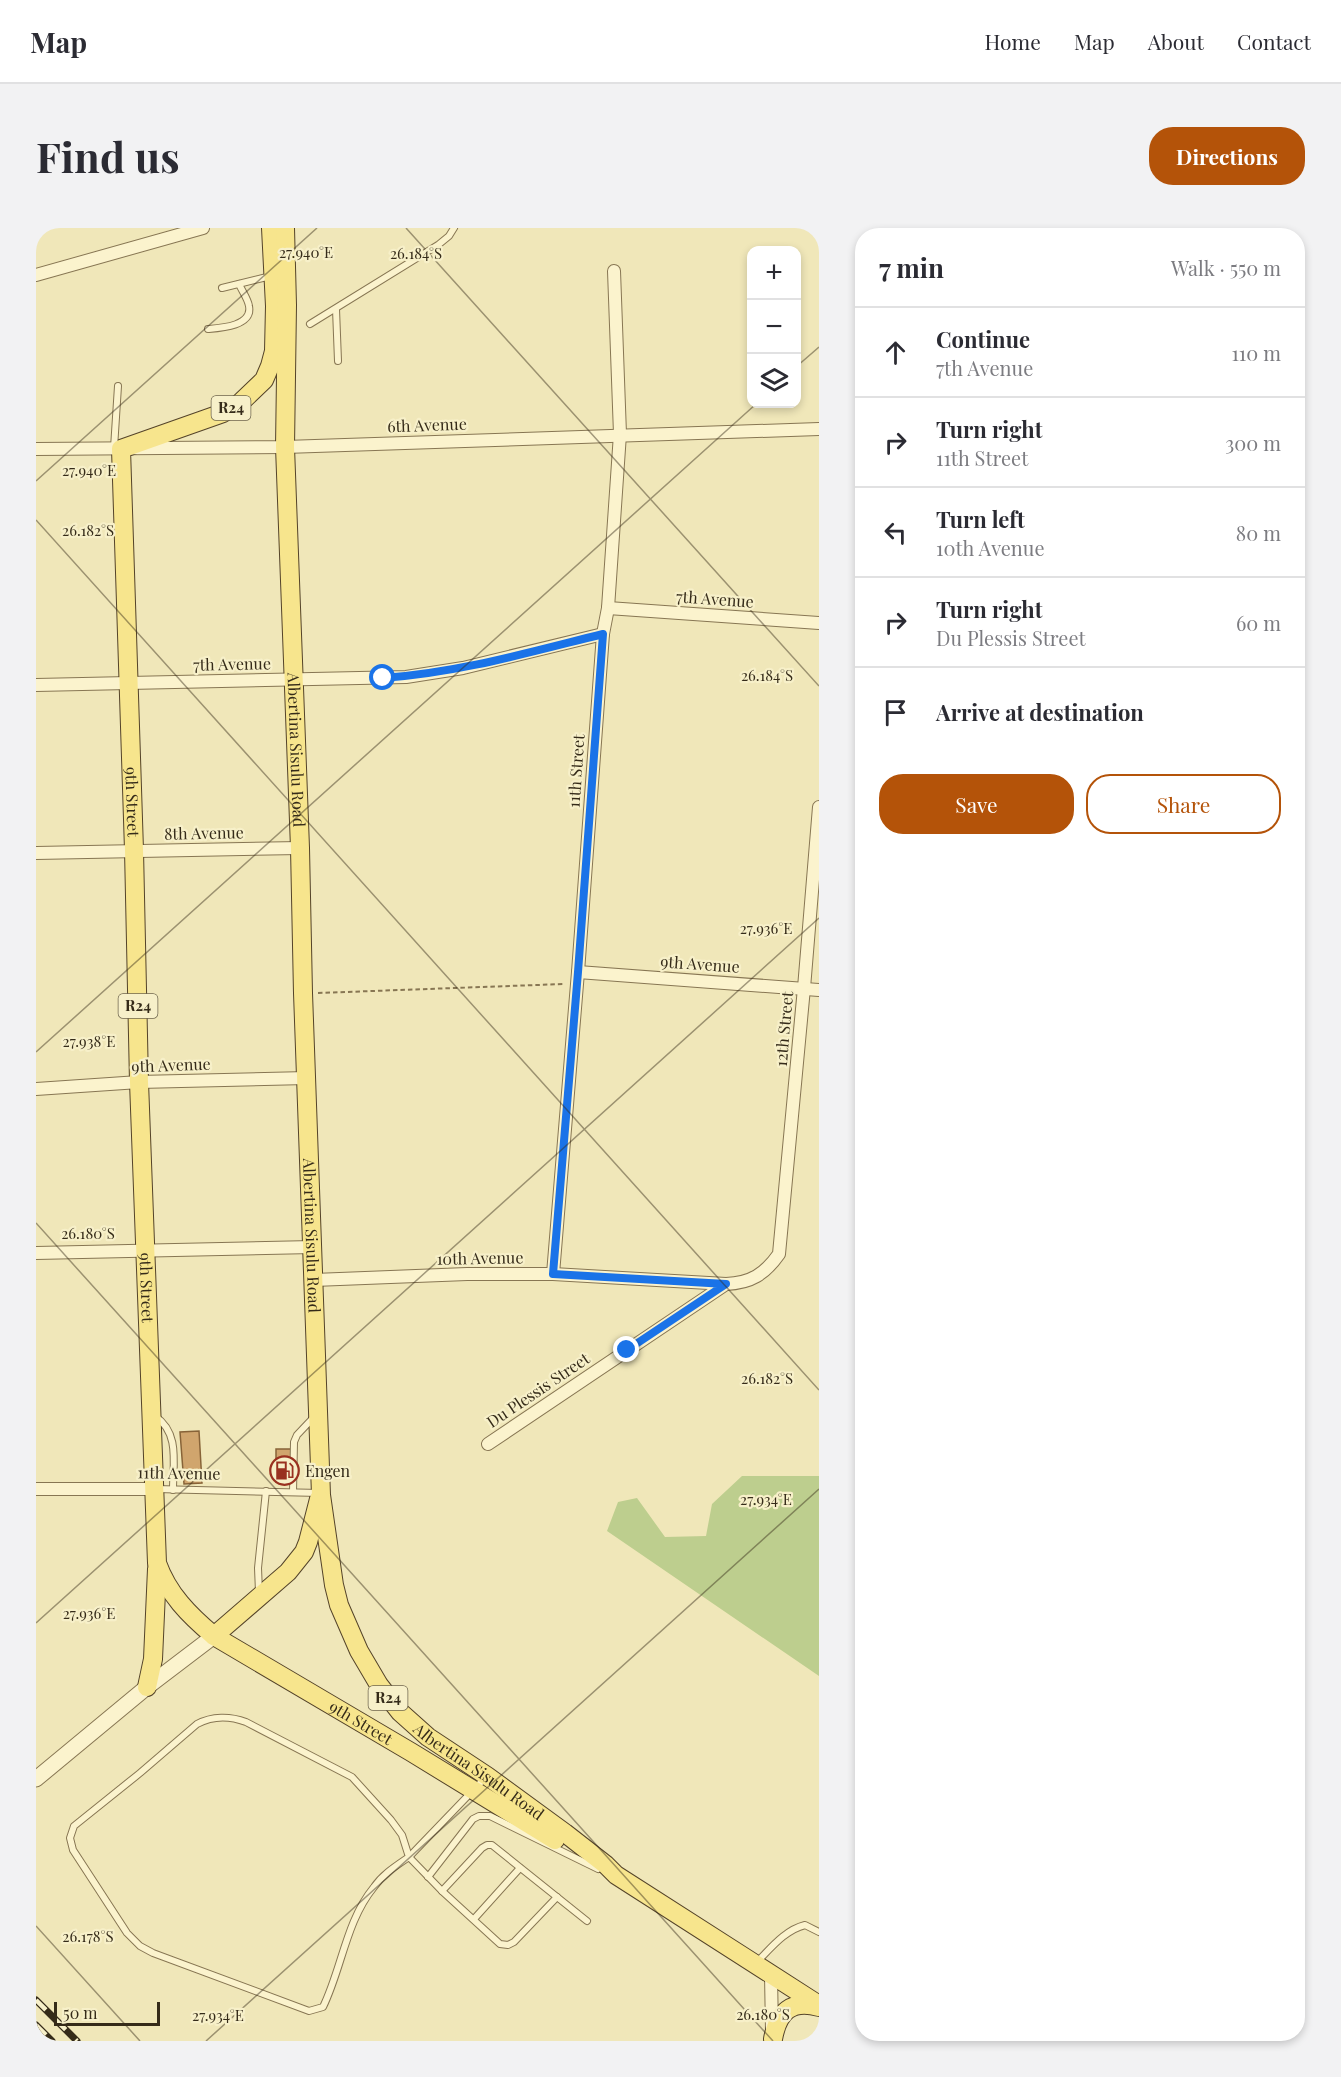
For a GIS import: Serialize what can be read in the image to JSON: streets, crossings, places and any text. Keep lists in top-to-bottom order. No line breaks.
{"streets":{"main road":["R24","Albertina Sisulu Road","9th Street"],"street":["6th Avenue","7th Avenue","11th Street","8th Avenue","9th Avenue","12th Street","10th Avenue","Du Plessis Street","11th Avenue"]},"crossings":[["R24","6th Avenue"],["R24","9th Street"],["6th Avenue","Albertina Sisulu Road"],["6th Avenue","11th Street"],["6th Avenue","9th Street"],["7th Avenue","Albertina Sisulu Road"],["7th Avenue","11th Street"],["7th Avenue","9th Street"],["Albertina Sisulu Road","9th Street"],["Albertina Sisulu Road","8th Avenue"],["Albertina Sisulu Road","9th Avenue"],["Albertina Sisulu Road","10th Avenue"],["Albertina Sisulu Road","11th Avenue"],["11th Street","9th Avenue"],["11th Street","10th Avenue"],["9th Street","8th Avenue"],["9th Street","9th Avenue"],["9th Street","11th Avenue"],["9th Avenue","12th Street"],["12th Street","10th Avenue"],["10th Avenue","Du Plessis Street"]],"places":{"fuel station":["Engen"]},"scale_bar":"50 m","page":{"header":"Map","nav":["Home","Map","About","Contact"],"buttons":["Directions",["Save","Share"]],"title":"Find us","heading":["7 min","Walk · 550 m"],"map_buttons":["+","−"],"list":[["Continue","7th Avenue","110 m"],["Turn right","11th Street","300 m"],["Turn left","10th Avenue","80 m"],["Turn right","Du Plessis Street","60 m"],"Arrive at destination"],"scale":"50 m"},"coordinates":["27.940°E","26.184°S","26.182°S","27.936°E","27.938°E","26.180°S","27.934°E","26.178°S"]}
